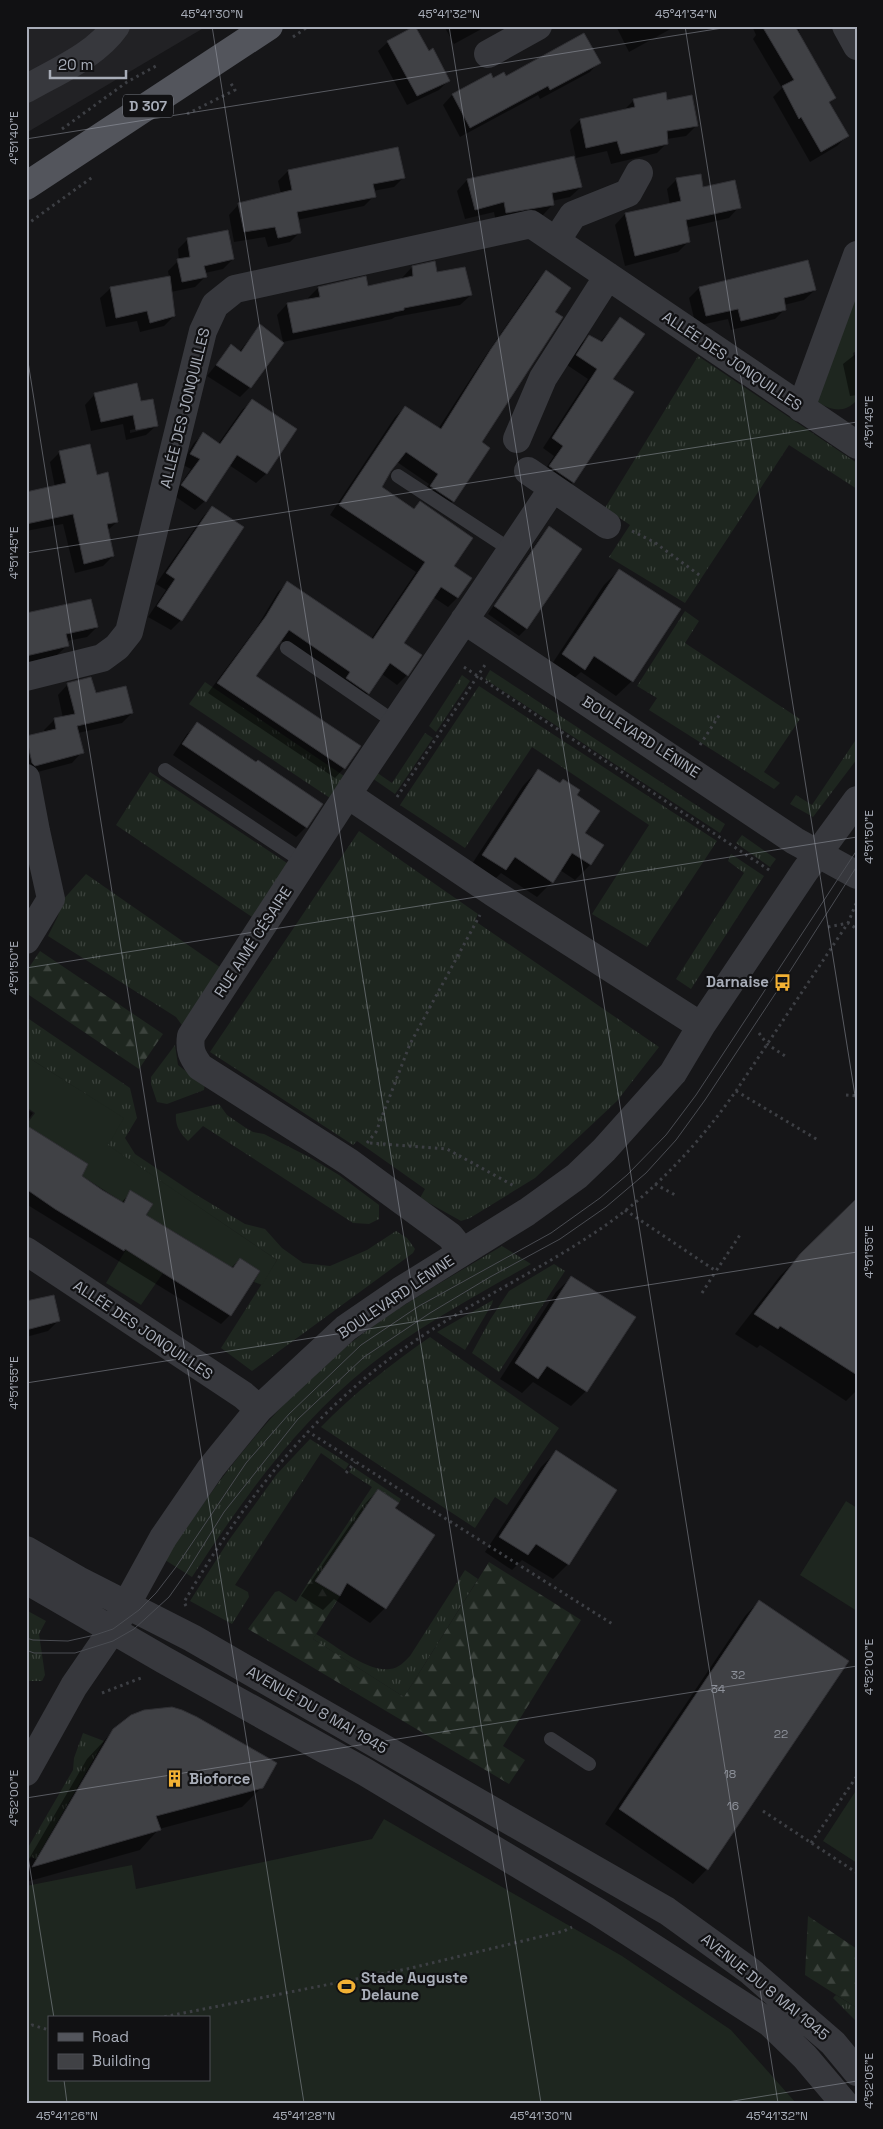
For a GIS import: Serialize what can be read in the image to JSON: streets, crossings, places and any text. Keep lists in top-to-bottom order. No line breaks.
{"streets":{"main road":["D 307"],"street":["ALLÉE DES JONQUILLES","BOULEVARD LÉNINE","RUE AIMÉ CÉSAIRE","AVENUE DU 8 MAI 1945"]},"crossings":[["ALLÉE DES JONQUILLES","BOULEVARD LÉNINE"],["BOULEVARD LÉNINE","RUE AIMÉ CÉSAIRE"],["BOULEVARD LÉNINE","AVENUE DU 8 MAI 1945"]],"places":{"bus stop":["Darnaise"],"building":["Bioforce"],"sports":["Stade Auguste Delaune"]},"house_numbers":["32","34","22","18","16"],"legend":["Road","Building"],"scale_bar":"20 m","coordinates":["45°41'30\"N","45°41'32\"N","45°41'34\"N","4°51'40\"E","4°51'45\"E","4°51'50\"E","4°51'55\"E","4°52'00\"E","4°52'05\"E","45°41'26\"N","45°41'28\"N"]}
